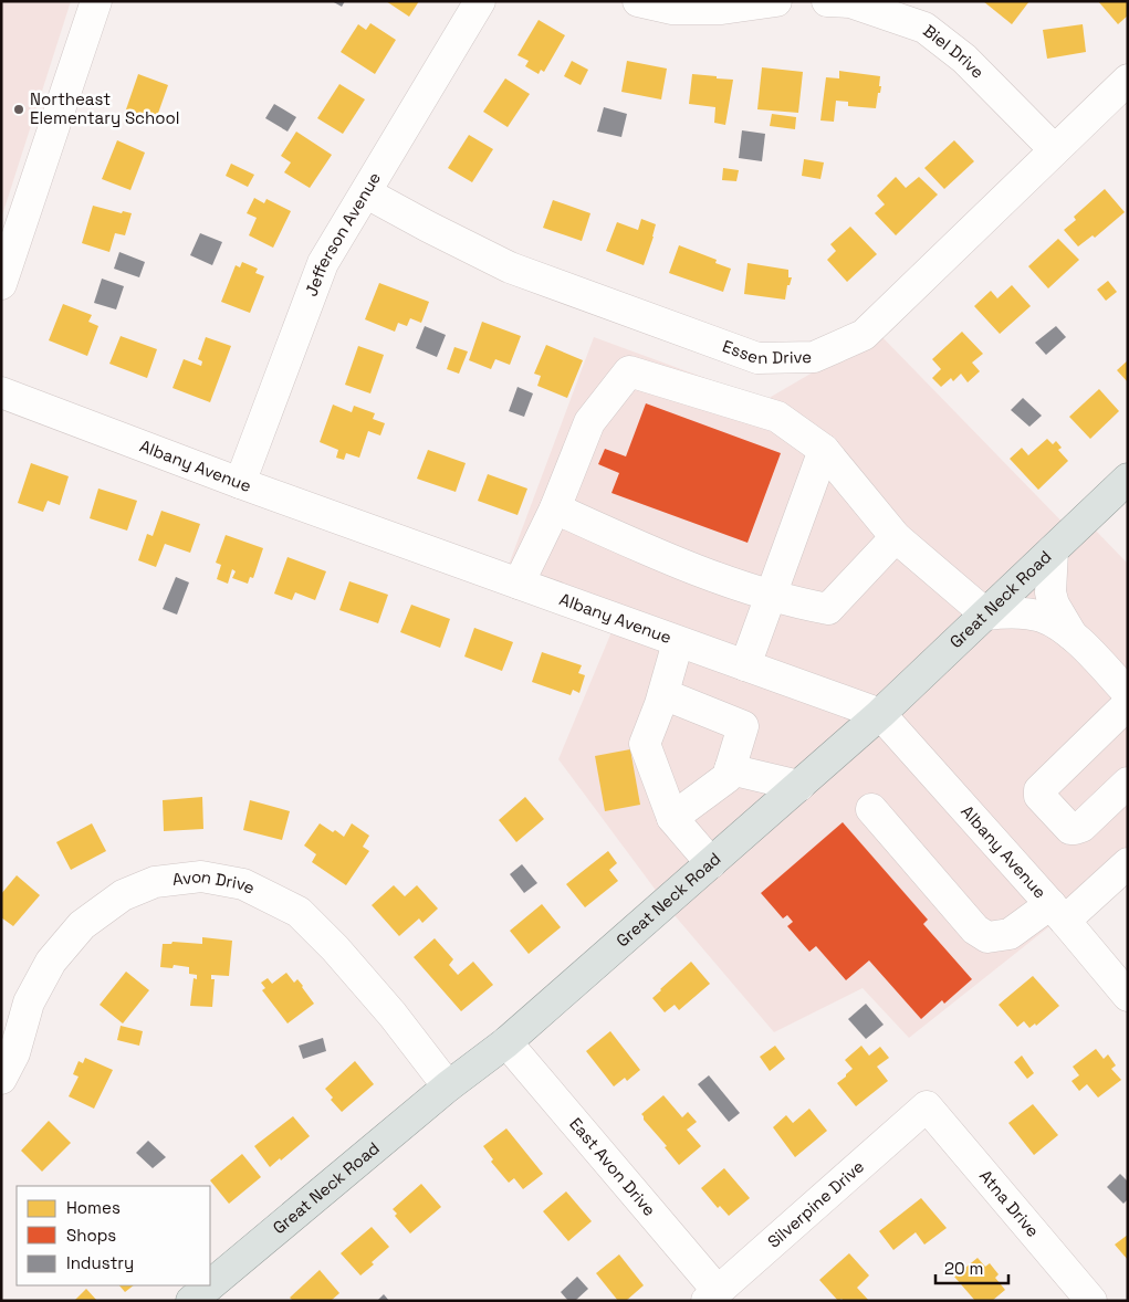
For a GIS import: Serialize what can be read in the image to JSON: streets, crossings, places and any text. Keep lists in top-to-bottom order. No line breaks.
{"streets":{"main road":["Great Neck Road"],"street":["Biel Drive","Jefferson Avenue","Essen Drive","Albany Avenue","Avon Drive","East Avon Drive","Silverpine Drive","Atna Drive"]},"crossings":[["Biel Drive","Essen Drive"],["Jefferson Avenue","Essen Drive"],["Jefferson Avenue","Albany Avenue"],["Albany Avenue","Great Neck Road"],["Great Neck Road","Avon Drive"],["Great Neck Road","East Avon Drive"],["East Avon Drive","Silverpine Drive"],["Silverpine Drive","Atna Drive"]],"places":["Northeast Elementary School"],"legend":["Homes","Shops","Industry"],"scale_bar":"20 m"}
